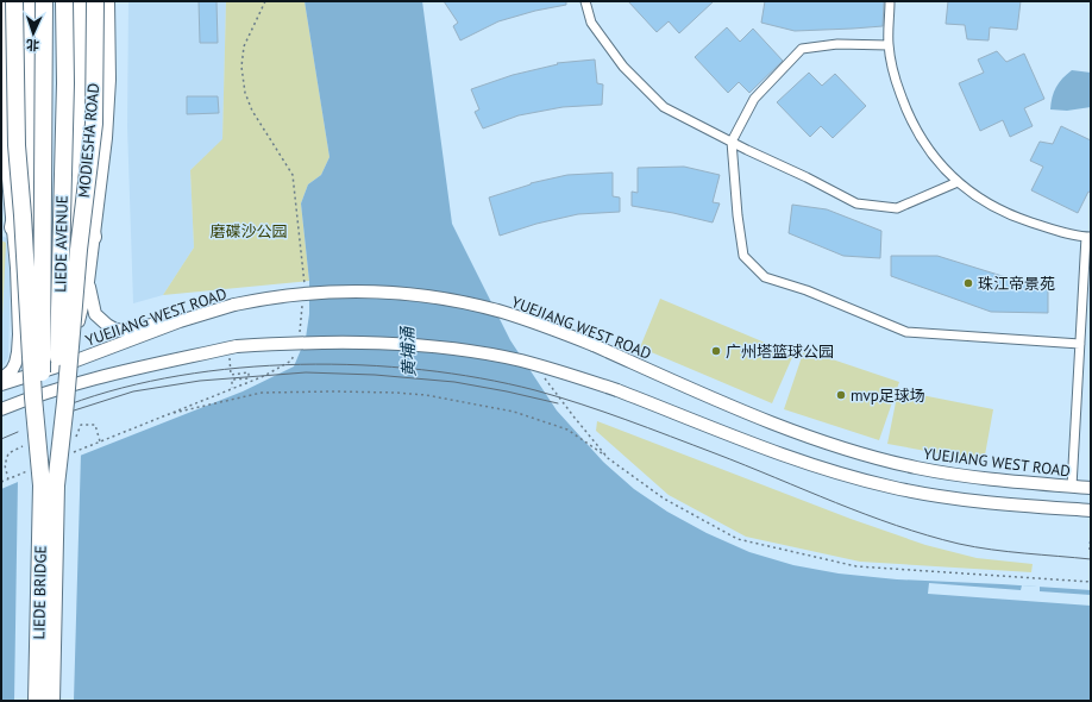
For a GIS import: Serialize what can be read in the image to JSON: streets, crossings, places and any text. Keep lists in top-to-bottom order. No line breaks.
{"streets":{"highway":["LIEDE AVENUE","LIEDE BRIDGE"],"main road":["MODIESHA ROAD","YUEJIANG WEST ROAD"]},"crossings":[["LIEDE AVENUE","LIEDE BRIDGE"]],"water":["黄埔涌"],"parks":["磨碟沙公园"],"places":["珠江帝景苑","广州塔篮球公园","mvp足球场"],"north":"bottom"}
